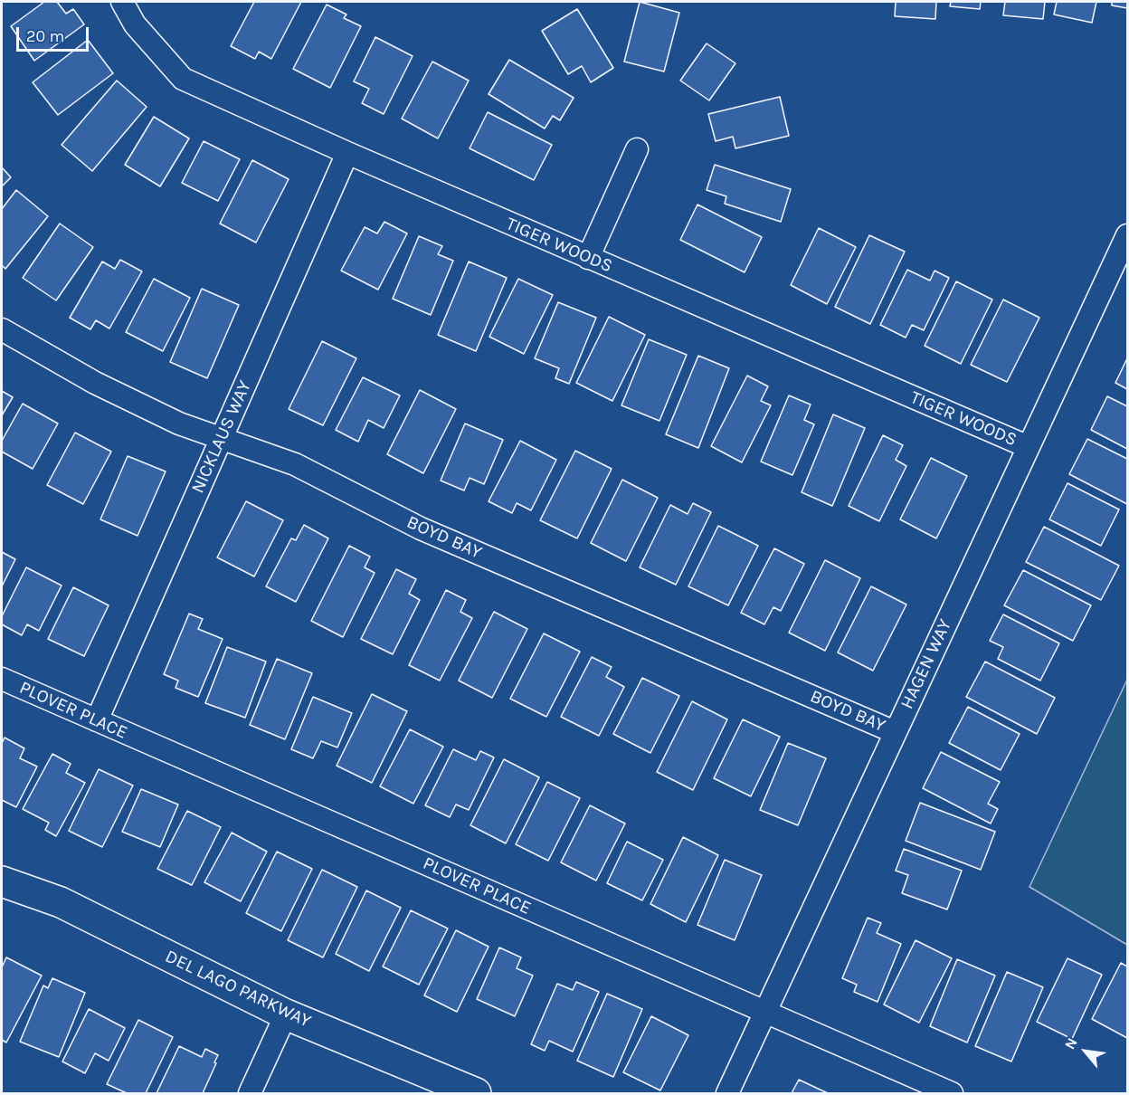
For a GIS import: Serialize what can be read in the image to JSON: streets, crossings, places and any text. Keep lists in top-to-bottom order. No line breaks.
{"streets":{"street":["TIGER WOODS","NICKLAUS WAY","BOYD BAY","HAGEN WAY","PLOVER PLACE","DEL LAGO PARKWAY"]},"crossings":[["TIGER WOODS","NICKLAUS WAY"],["TIGER WOODS","HAGEN WAY"],["NICKLAUS WAY","BOYD BAY"],["NICKLAUS WAY","PLOVER PLACE"],["BOYD BAY","HAGEN WAY"],["HAGEN WAY","PLOVER PLACE"]],"scale_bar":"20 m","north":"top left"}
